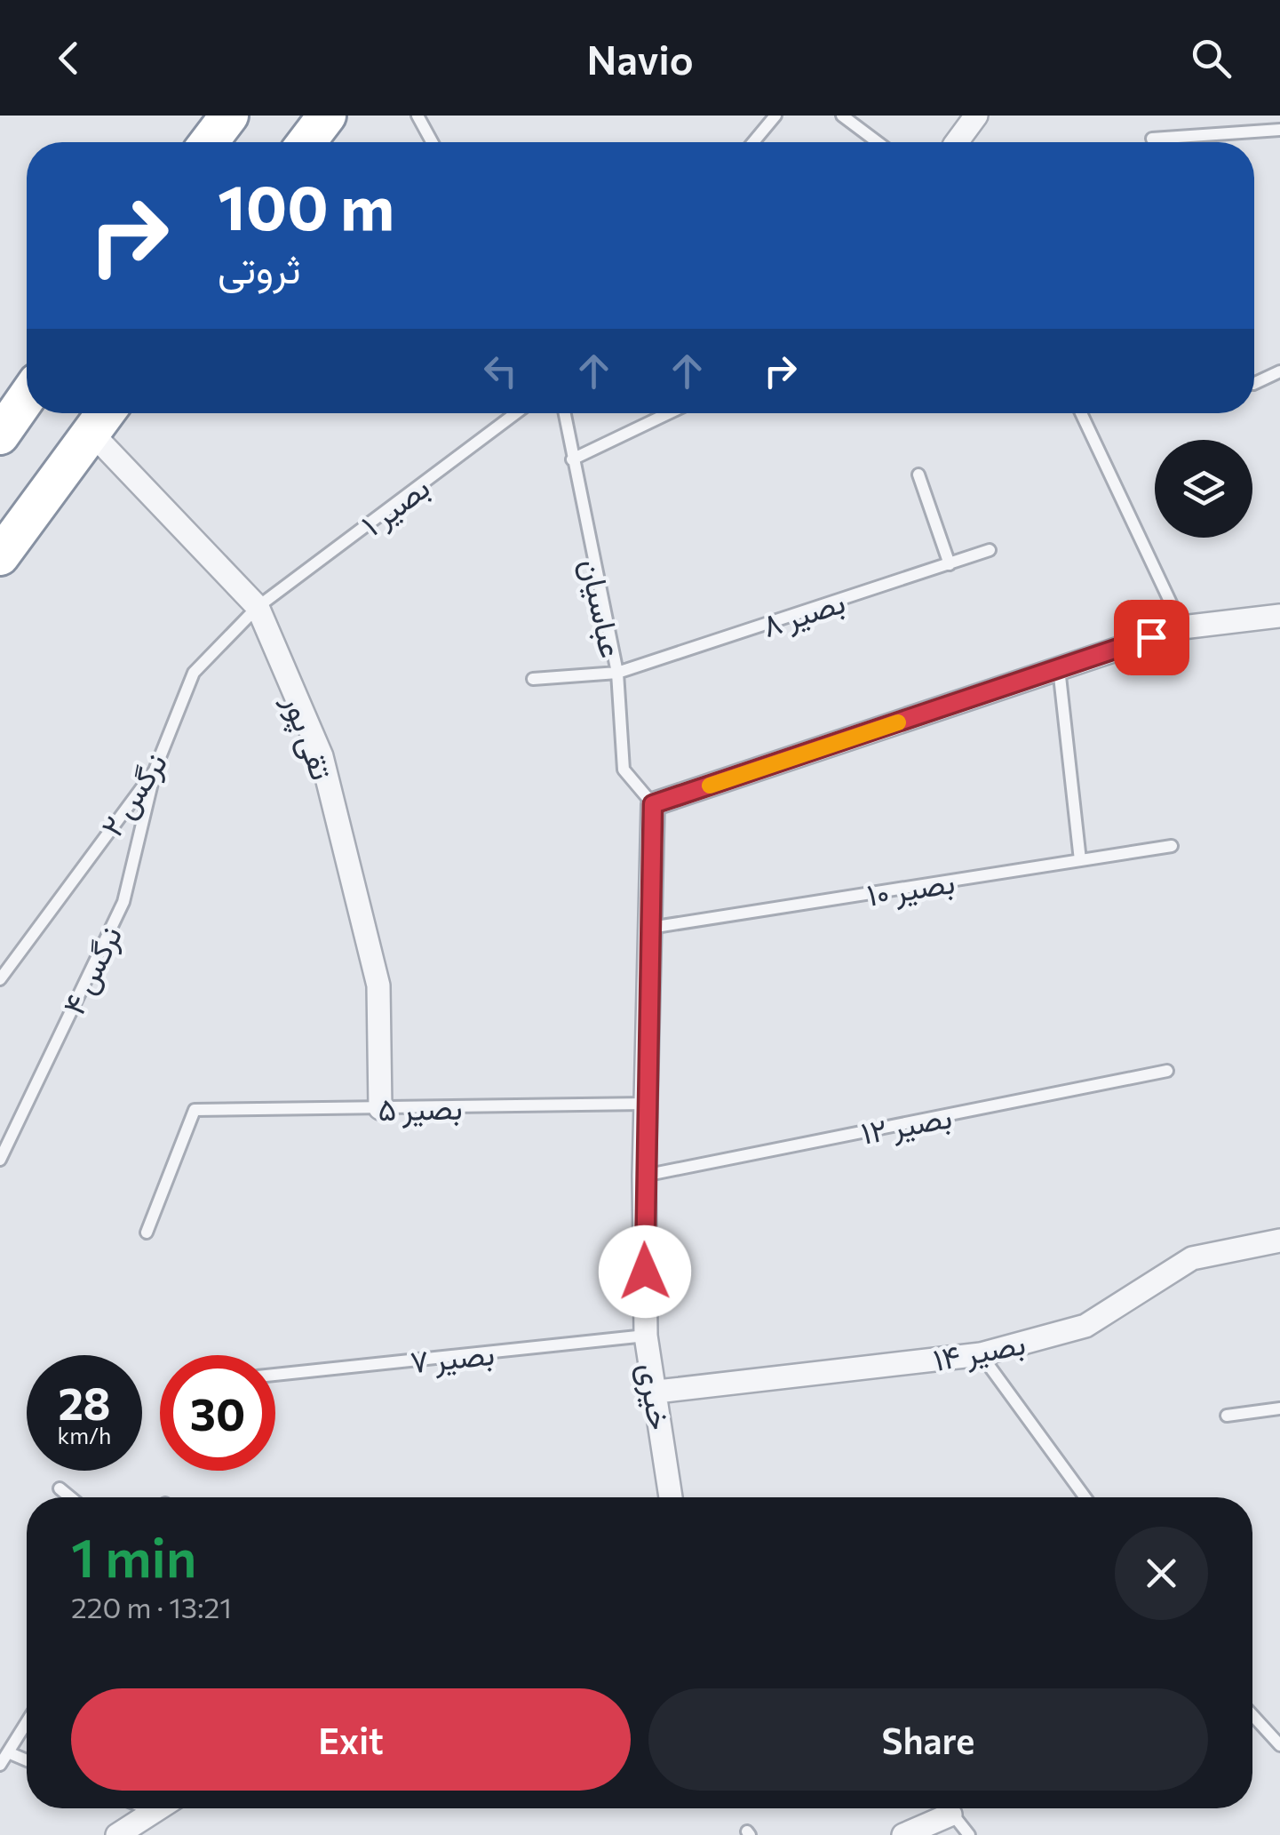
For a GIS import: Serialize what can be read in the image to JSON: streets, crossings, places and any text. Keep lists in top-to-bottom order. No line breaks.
{"streets":{"street":["تقی پور","بصیر ۱۴","خیری"],"lane":["بصیر ۱","عباسیان","بصیر ۸","نرگس ۲","بصیر ۱۰","نرگس ۴","بصیر ۵","بصیر ۱۲","بصیر ۷"]},"crossings":[["بصیر ۱","تقی پور"],["بصیر ۱","نرگس ۲"],["عباسیان","بصیر ۸"],["عباسیان","خیری"],["تقی پور","نرگس ۲"],["تقی پور","بصیر ۵"],["نرگس ۲","نرگس ۴"],["بصیر ۱۰","خیری"],["بصیر ۵","خیری"],["بصیر ۱۲","خیری"],["بصیر ۱۴","خیری"],["بصیر ۷","خیری"]],"page":{"header":"Navio","turn":["100 m","ثروتی"],"speed":"28 km/h","limit":"30","heading":["1 min","220 m · 13:21"],"buttons":["Exit","Share"]}}
